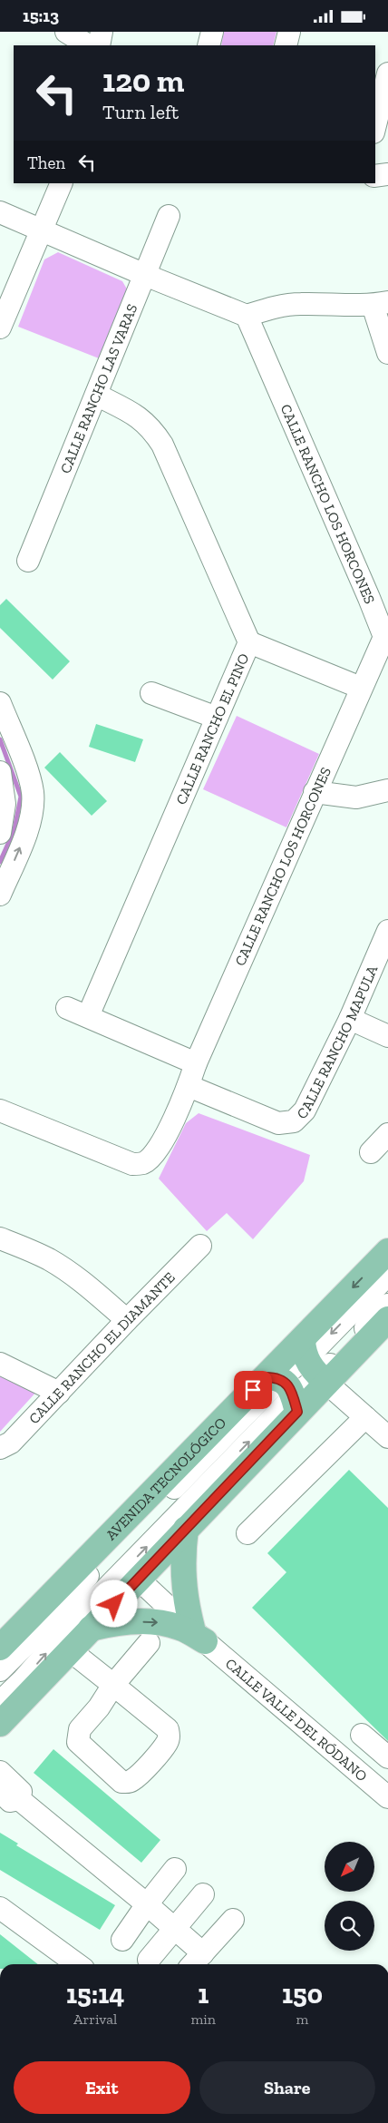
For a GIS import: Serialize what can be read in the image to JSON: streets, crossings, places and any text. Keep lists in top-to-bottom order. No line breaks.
{"streets":{"main road":["AVENIDA TECNOLÓGICO"],"street":["CALLE RANCHO LAS VARAS","CALLE RANCHO LOS HORCONES","CALLE RANCHO EL PINO","CALLE RANCHO MAPULA","CALLE RANCHO EL DIAMANTE","CALLE VALLE DEL RÓDANO"]},"crossings":[["CALLE RANCHO LAS VARAS","CALLE RANCHO EL PINO"],["CALLE RANCHO LOS HORCONES","CALLE RANCHO MAPULA"],["AVENIDA TECNOLÓGICO","CALLE VALLE DEL RÓDANO"]],"north":"bottom left","page":{"status":"15:13","turn":["120 m","Turn left"],"then":"Then","eta":["15:14","Arrival","1","min","150","m"],"buttons":["Exit","Share"]}}
